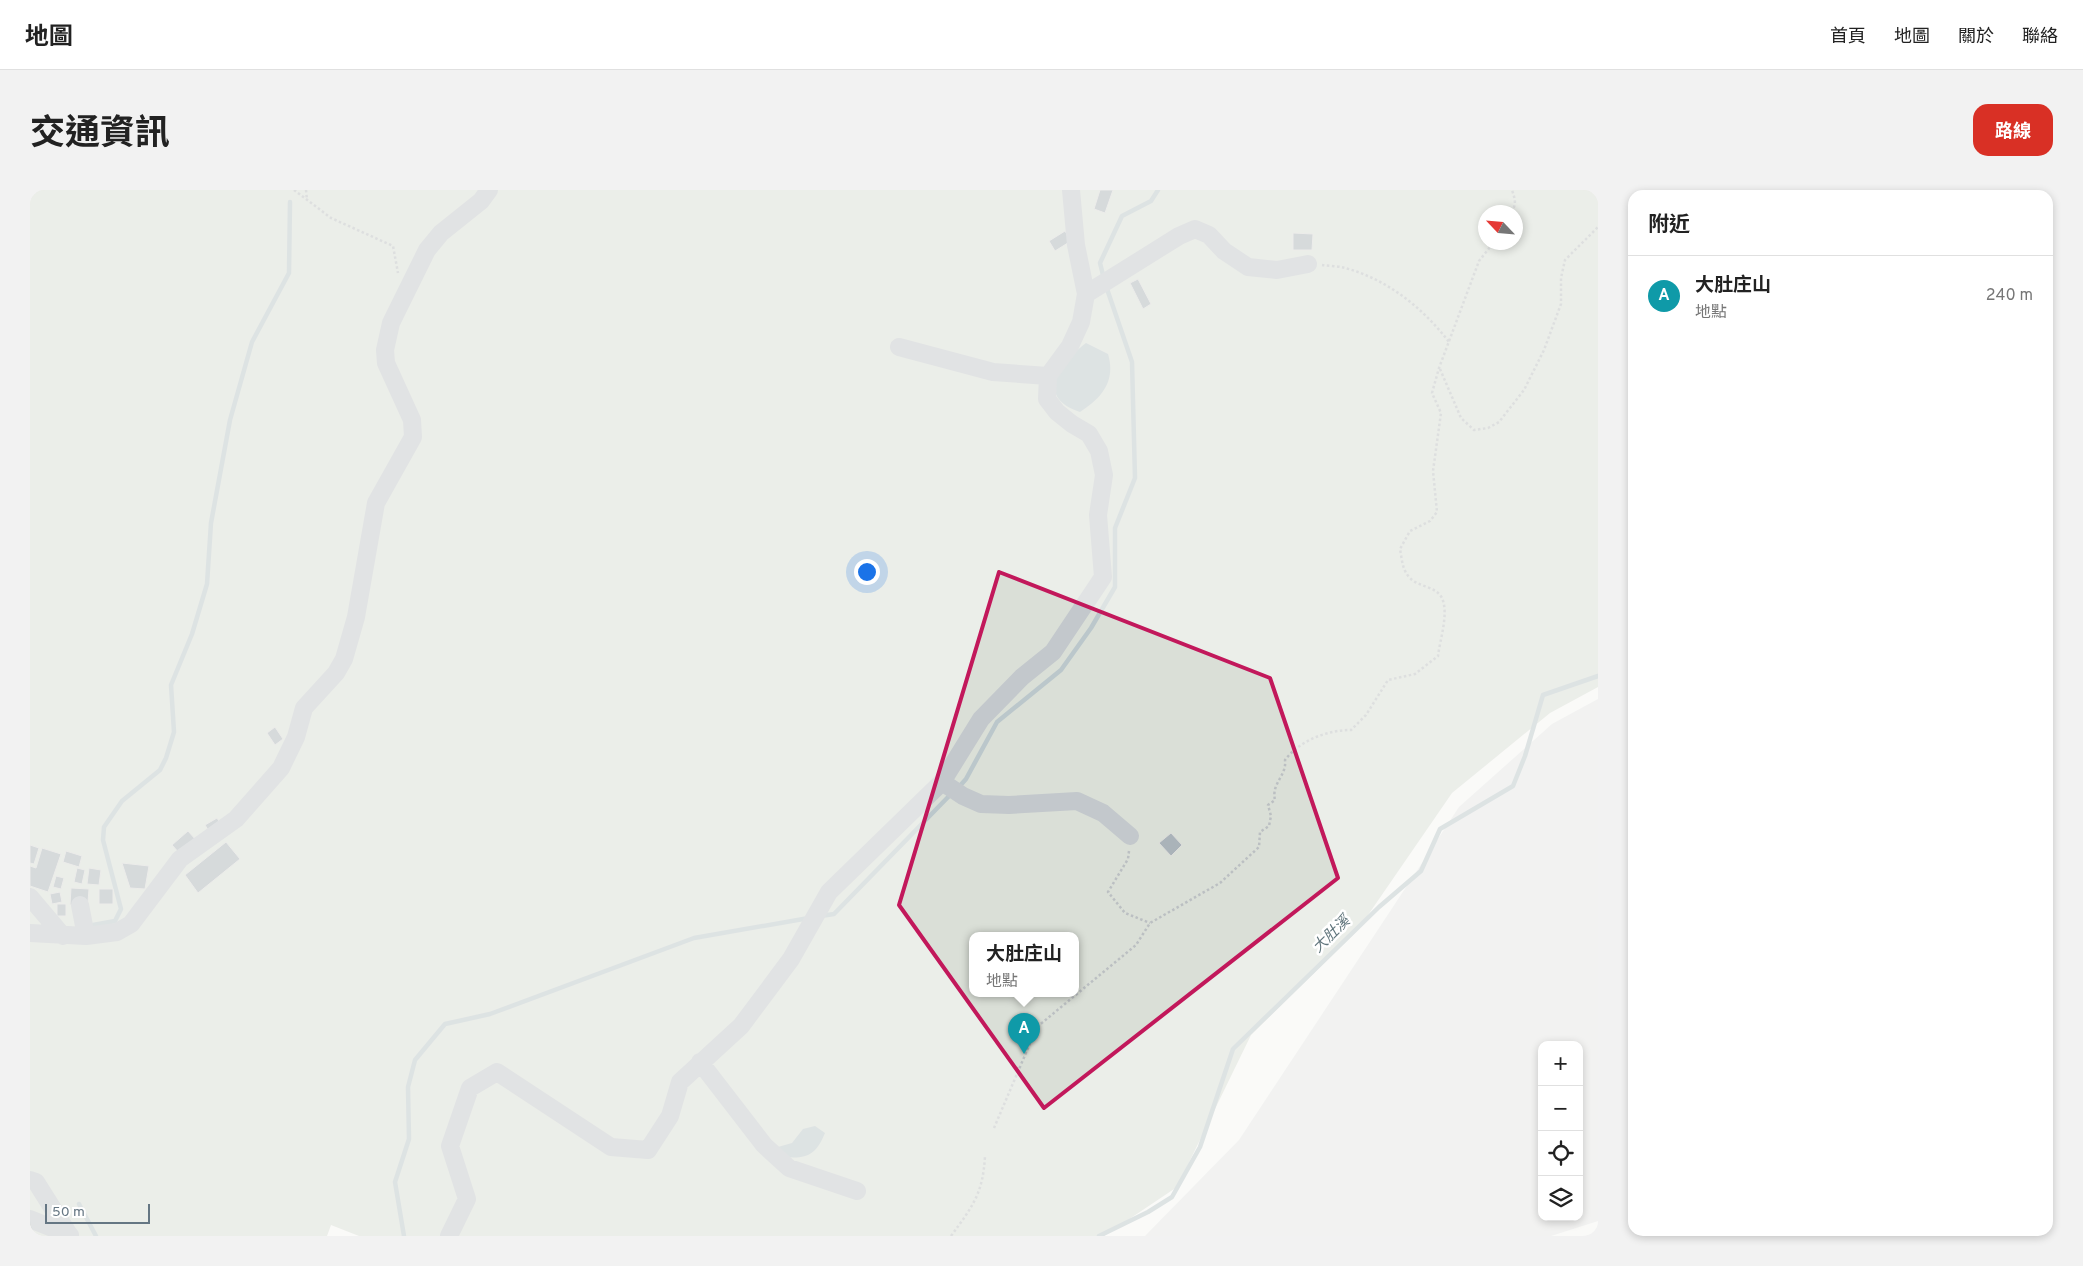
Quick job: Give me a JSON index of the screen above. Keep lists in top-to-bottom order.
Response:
{
  "water": ["大肚溪"],
  "scale_bar": "50 m",
  "north": "top left",
  "page": {
    "header": "地圖",
    "nav": [
      "首頁",
      "地圖",
      "關於",
      "聯絡"
    ],
    "title": "交通資訊",
    "buttons": "路線",
    "heading": "附近",
    "list": [
      {
        "mark": "A",
        "name": "大肚庄山",
        "note": "地點",
        "value": "240 m"
      }
    ],
    "popup": ["大肚庄山", "地點"],
    "pins": "A",
    "map_buttons": ["+", "−"],
    "scale": "50 m"
  }
}
